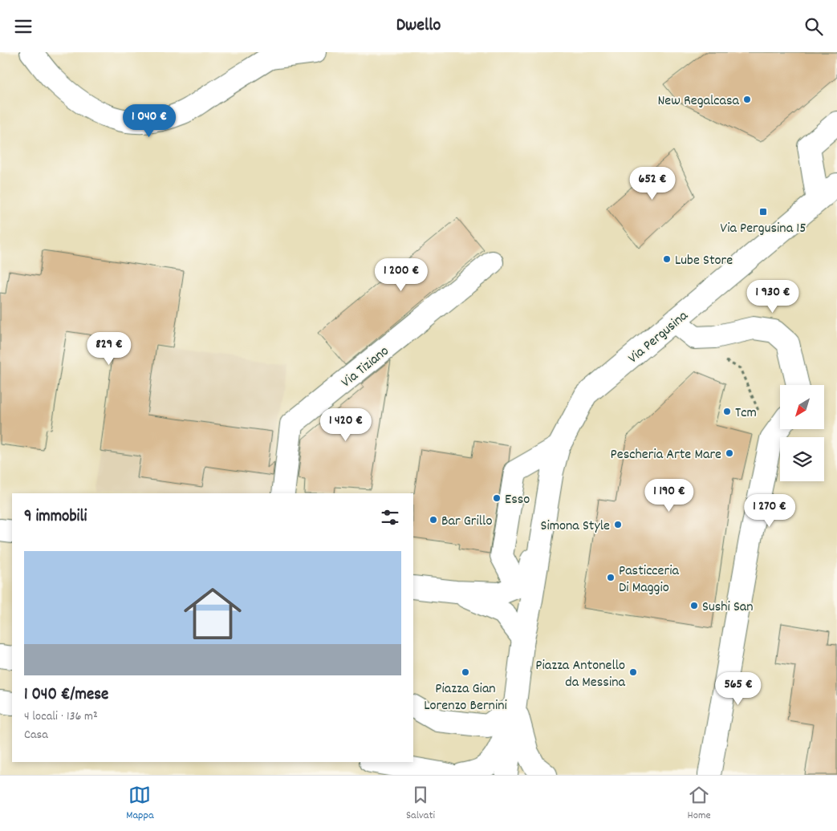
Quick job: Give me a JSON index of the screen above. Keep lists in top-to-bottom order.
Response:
{
  "streets": {
    "street": ["Via Pergusina", "Via Tiziano"]
  },
  "places": {
    "other": [
      "New Regalcasa",
      "Lube Store",
      "Tcm",
      "Pescheria Arte Mare",
      "Esso",
      "Bar Grillo",
      "Simona Style",
      "Pasticceria Di Maggio",
      "Sushi San",
      "Piazza Gian Lorenzo Bernini",
      "Piazza Antonello da Messina"
    ],
    "transit": ["Via Pergusina 15"]
  },
  "north": "bottom left",
  "page": {
    "header": "Dwello",
    "price": [
      "1 040 €",
      "652 €",
      "1 200 €",
      "1 930 €",
      "829 €",
      "1 420 €",
      "1 190 €",
      "1 270 €",
      "565 €"
    ],
    "heading": "9 immobili",
    "list": [
      {
        "name": "1 040 €/mese",
        "note": "4 locali · 136 m² · Casa"
      }
    ],
    "tabs": ["Mappa", "Salvati", "Home"]
  }
}
